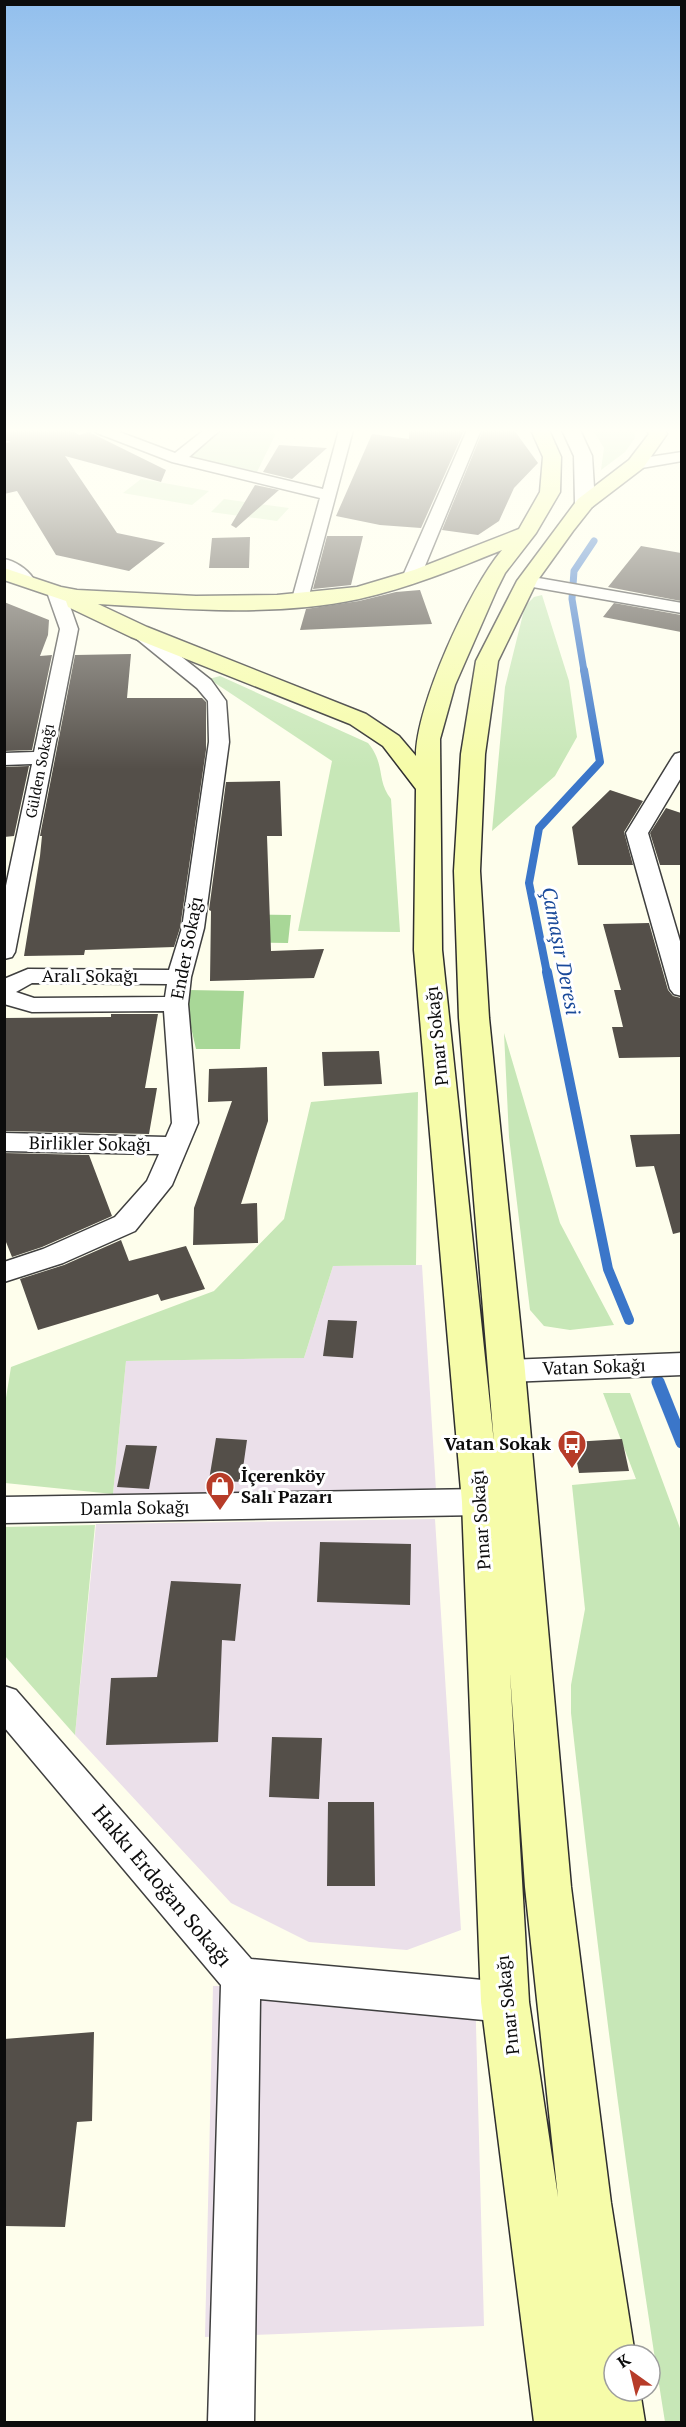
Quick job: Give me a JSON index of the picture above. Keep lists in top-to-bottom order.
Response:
{
  "streets": {
    "main road": ["Pınar Sokağı"],
    "street": [
      "Gülden Sokağı",
      "Ender Sokağı",
      "Aralı Sokağı",
      "Birlikler Sokağı",
      "Vatan Sokağı",
      "Damla Sokağı",
      "Hakkı Erdoğan Sokağı"
    ]
  },
  "crossings": [
    ["Ender Sokağı", "Aralı Sokağı"],
    ["Ender Sokağı", "Birlikler Sokağı"],
    ["Pınar Sokağı", "Vatan Sokağı"],
    ["Pınar Sokağı", "Damla Sokağı"],
    ["Pınar Sokağı", "Hakkı Erdoğan Sokağı"]
  ],
  "water": ["Çamaşır Deresi"],
  "places": {
    "bus stop": ["Vatan Sokak"],
    "shop": ["İçerenköy Salı Pazarı"]
  },
  "north": "top left"
}
